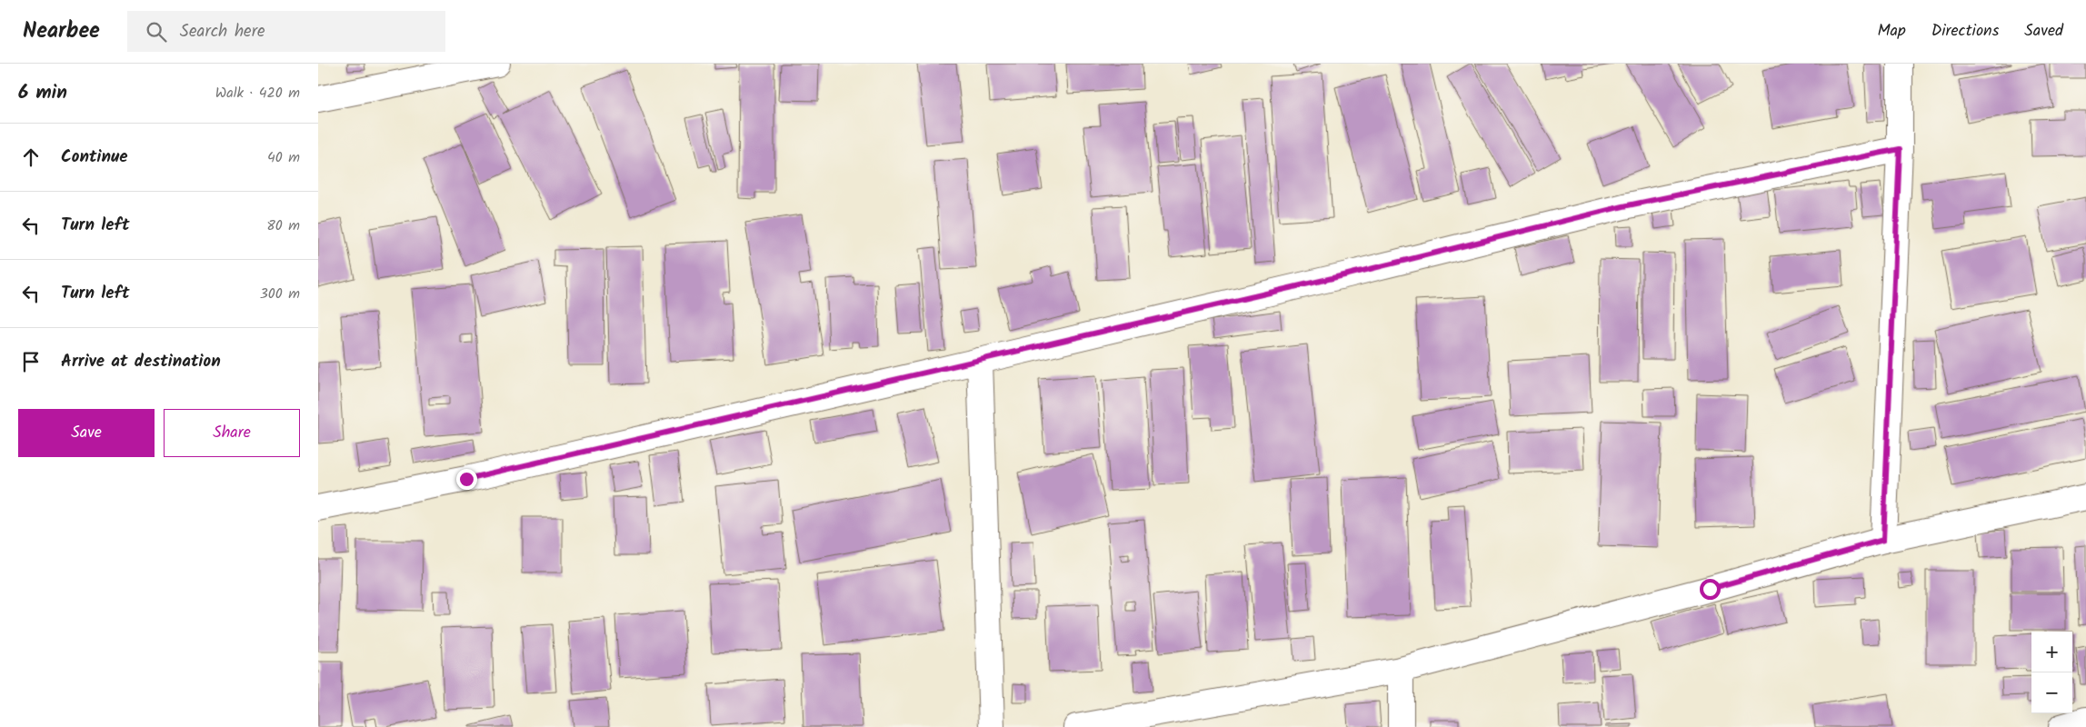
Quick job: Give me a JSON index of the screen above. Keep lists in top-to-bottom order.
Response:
{
  "page": {
    "header": "Nearbee",
    "search": "Search here",
    "nav": ["Map", "Directions", "Saved"],
    "heading": ["6 min", "Walk · 420 m"],
    "list": [
      ["Continue", "40 m"],
      ["Turn left", "80 m"],
      ["Turn left", "300 m"],
      "Arrive at destination"
    ],
    "buttons": ["Save", "Share"],
    "map_buttons": ["+", "−"]
  }
}
